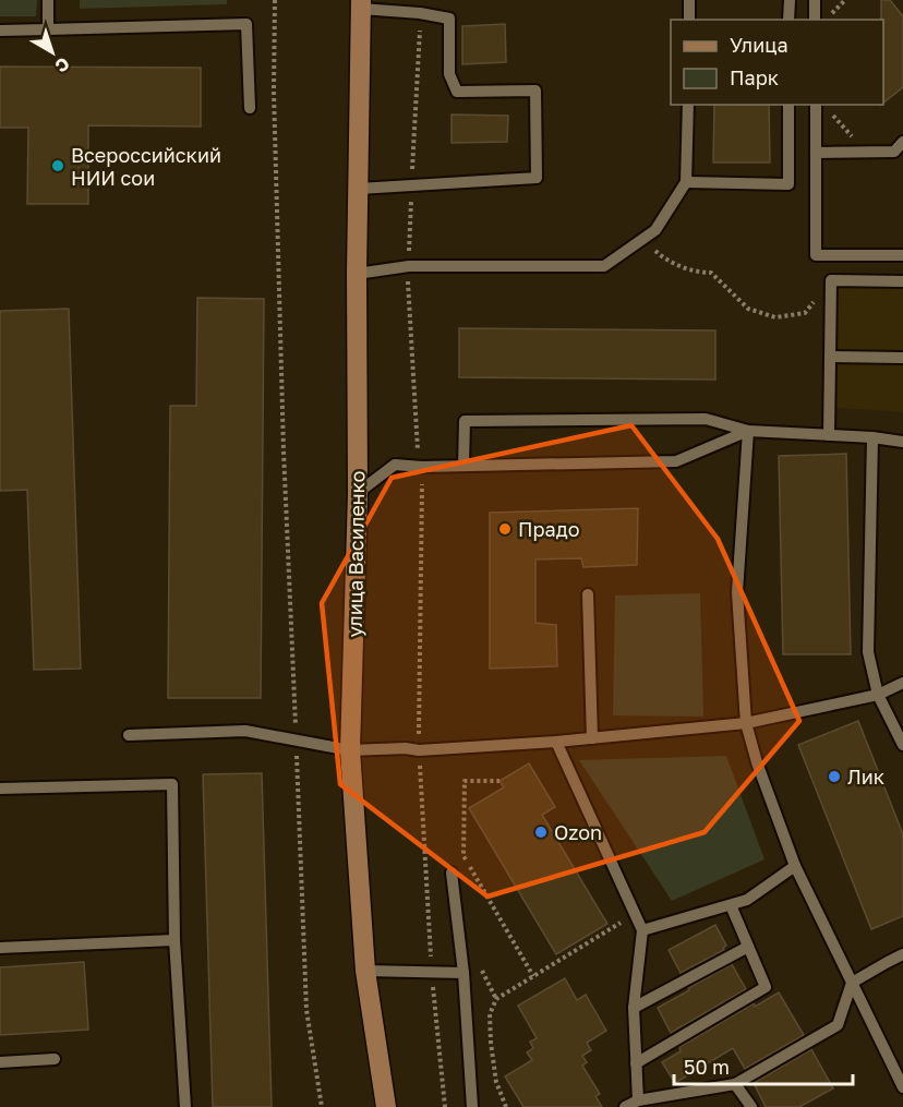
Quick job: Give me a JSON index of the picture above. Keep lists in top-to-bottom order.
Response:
{
  "streets": {
    "main road": ["улица Василенко"]
  },
  "places": [
    "Всероссийский НИИ сои",
    "Прадо",
    "Лик",
    "Ozon"
  ],
  "legend": ["Улица", "Парк"],
  "scale_bar": "50 m",
  "north": "bottom right"
}
